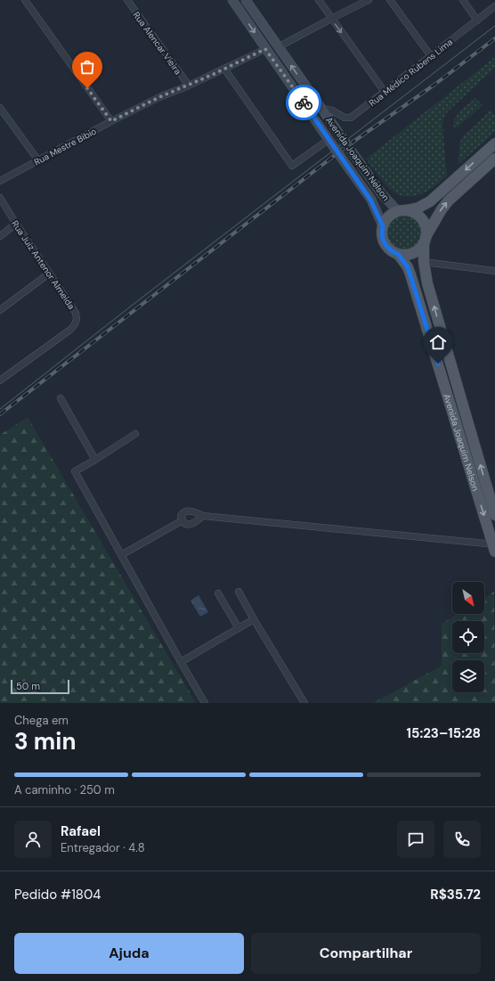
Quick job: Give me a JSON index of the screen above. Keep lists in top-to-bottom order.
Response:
{
  "streets": {
    "main road": ["Avenida Joaquim Nelson"],
    "street": [
      "Rua Alencar Vieira",
      "Rua Médico Rubens Lima",
      "Rua Mestre Bibio",
      "Rua Juiz Antenor Almeida"
    ]
  },
  "crossings": [
    ["Rua Alencar Vieira", "Rua Mestre Bibio"],
    ["Rua Médico Rubens Lima", "Avenida Joaquim Nelson"],
    ["Rua Mestre Bibio", "Avenida Joaquim Nelson"]
  ],
  "scale_bar": "50 m",
  "north": "bottom right",
  "page": {
    "scale": "50 m",
    "heading": ["3 min", "Chega em", "15:23–15:28"],
    "panel": [
      "Rafael",
      "Entregador · 4.8",
      "Pedido #1804",
      "R$35.72"
    ],
    "bar": "A caminho · 250 m",
    "buttons": ["Ajuda", "Compartilhar"]
  }
}
